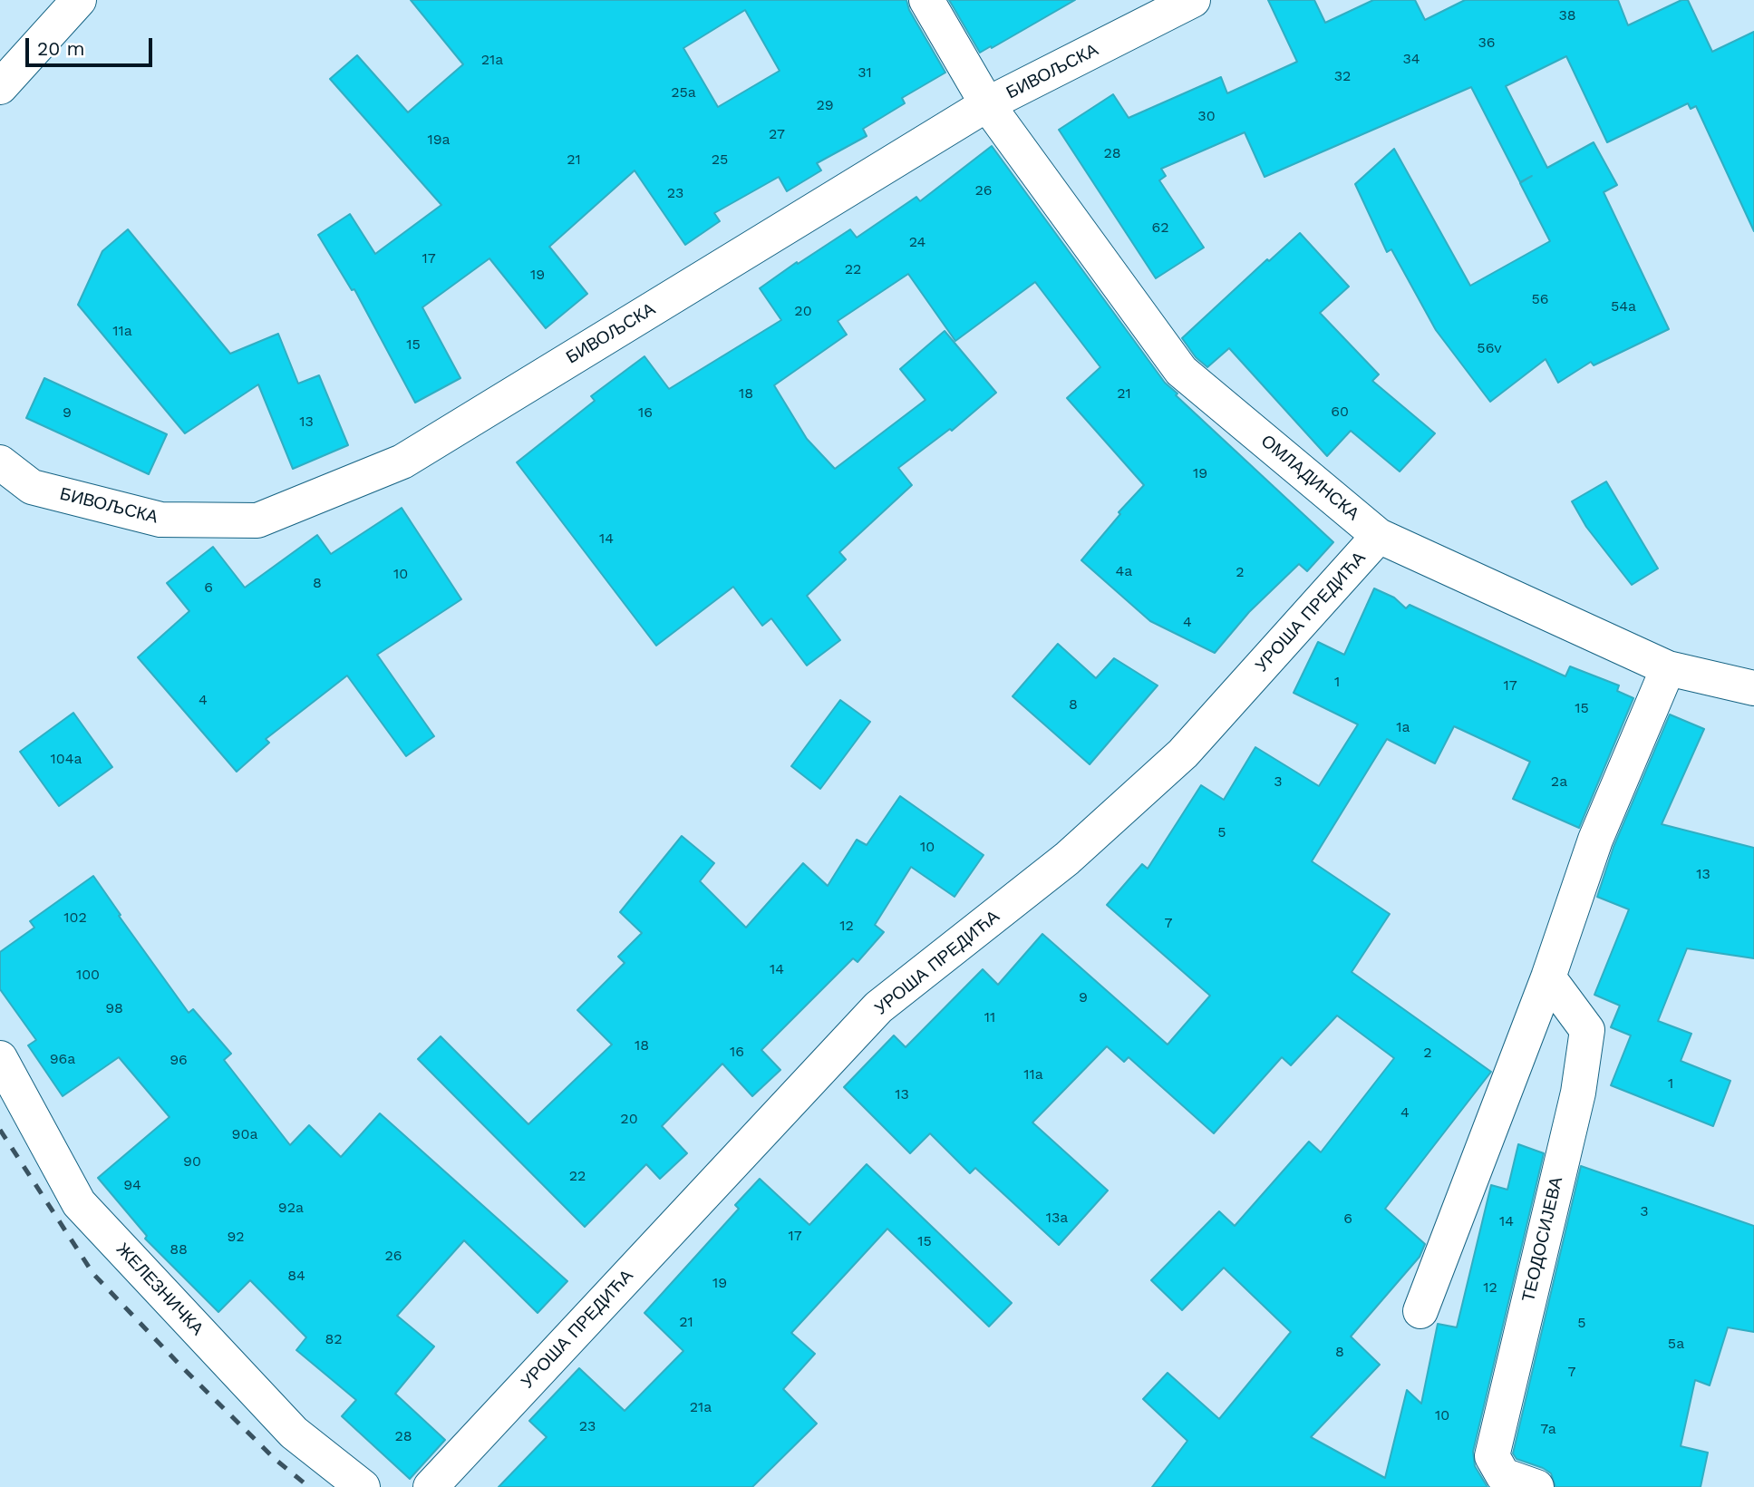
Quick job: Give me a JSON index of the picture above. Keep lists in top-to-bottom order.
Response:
{
  "streets": {
    "street": [
      "БИВОЉСКА",
      "ОМЛАДИНСКА",
      "УРОША ПРЕДИЋА",
      "ТЕОДОСИЈЕВА",
      "ЖЕЛЕЗНИЧКА"
    ]
  },
  "crossings": [
    ["БИВОЉСКА", "ОМЛАДИНСКА"],
    ["ОМЛАДИНСКА", "УРОША ПРЕДИЋА"]
  ],
  "house_numbers": [
    "38",
    "36",
    "34",
    "21a",
    "31",
    "32",
    "25a",
    "29",
    "30",
    "27",
    "19a",
    "28",
    "21",
    "25",
    "26",
    "23",
    "62",
    "24",
    "17",
    "22",
    "19",
    "56",
    "54a",
    "20",
    "11a",
    "15",
    "56v",
    "18",
    "21",
    "60",
    "9",
    "16",
    "13",
    "19",
    "14",
    "4a",
    "2",
    "10",
    "8",
    "6",
    "4",
    "1",
    "17",
    "4",
    "8",
    "15",
    "1a",
    "104a",
    "3",
    "2a",
    "5",
    "10",
    "13",
    "102",
    "7",
    "12",
    "14",
    "100",
    "9",
    "98",
    "11",
    "18",
    "16",
    "2",
    "96a",
    "96",
    "11a",
    "1",
    "13",
    "4",
    "20",
    "90a",
    "90",
    "22",
    "94",
    "92a",
    "3",
    "13a",
    "6",
    "14",
    "17",
    "92",
    "15",
    "88",
    "26",
    "84",
    "19",
    "12",
    "21",
    "5",
    "82",
    "5a",
    "8",
    "7",
    "21a",
    "10",
    "23",
    "7a",
    "28"
  ],
  "scale_bar": "20 m"
}
